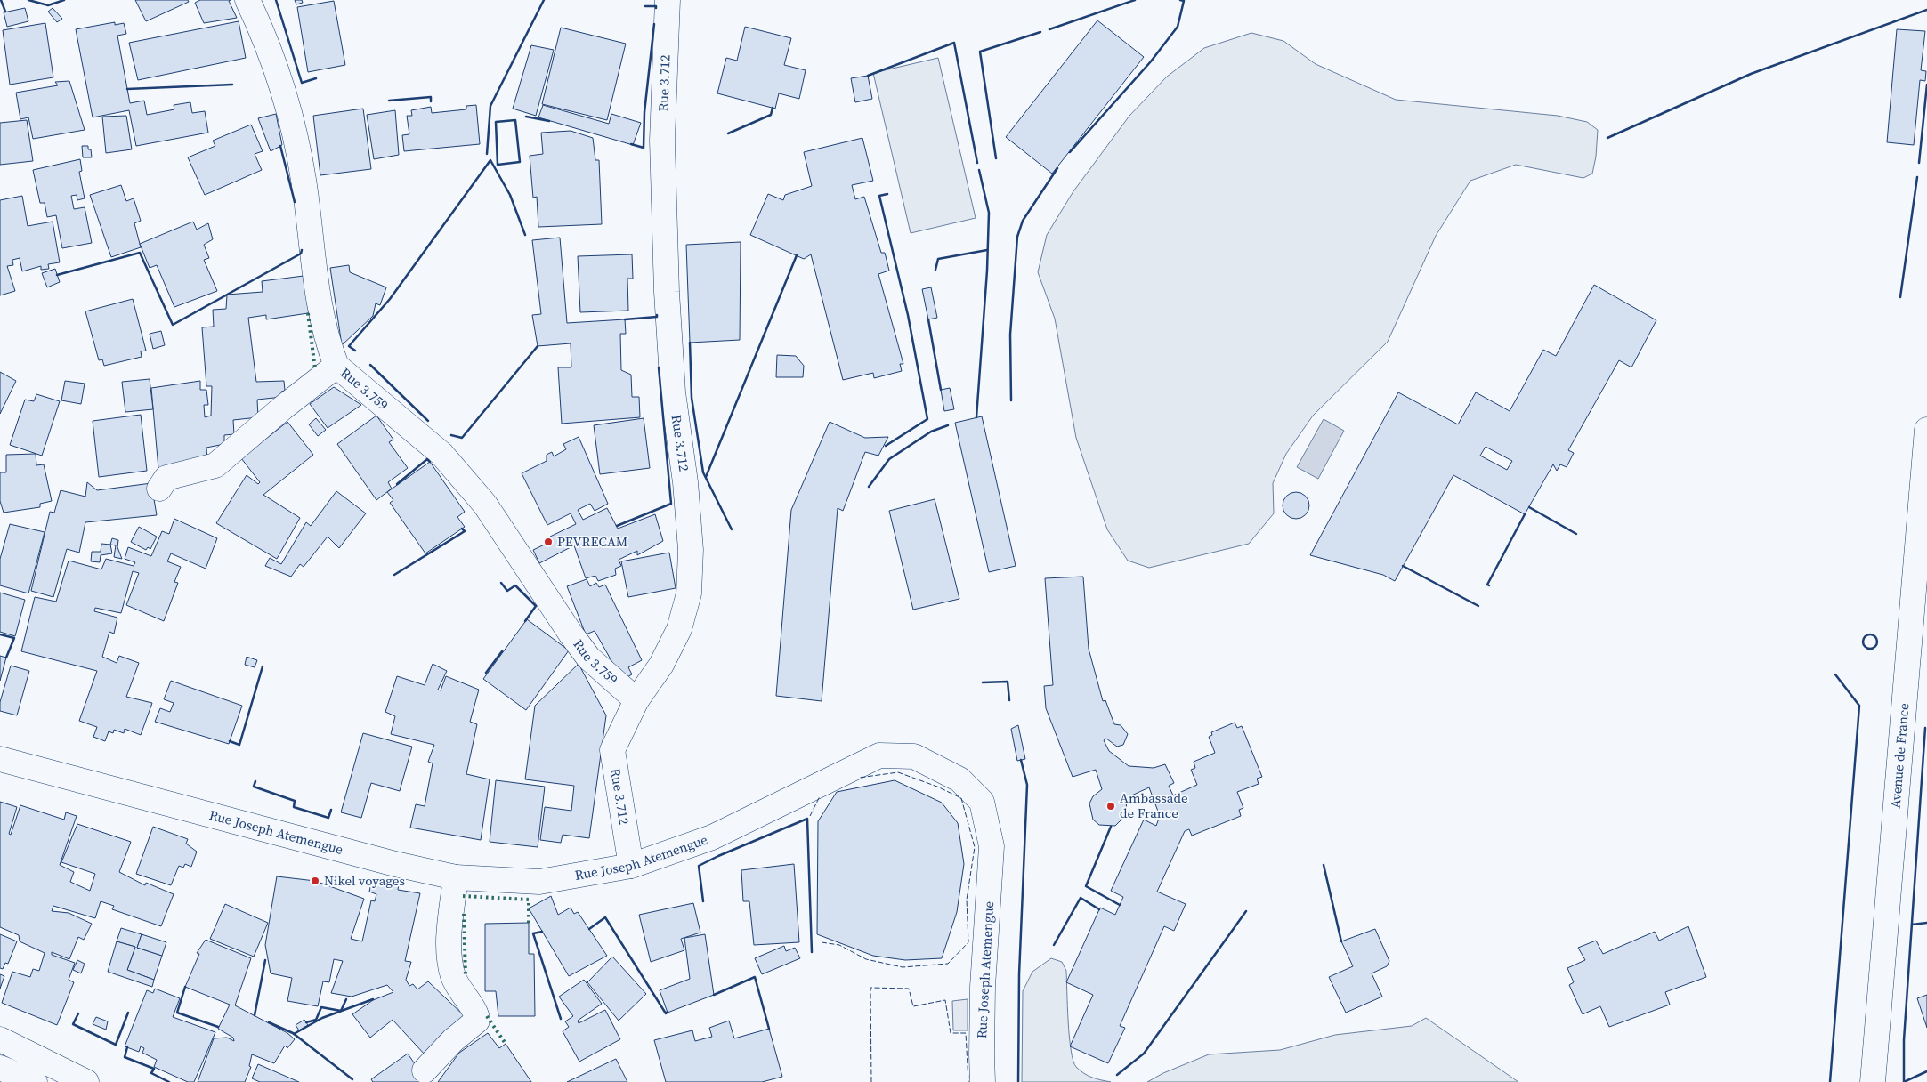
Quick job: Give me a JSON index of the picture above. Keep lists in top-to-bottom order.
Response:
{
  "streets": {
    "street": [
      "Rue 3.712",
      "Rue 3.759",
      "Avenue de France",
      "Rue Joseph Atemengue"
    ]
  },
  "crossings": [
    ["Rue 3.712", "Rue 3.759"],
    ["Rue 3.712", "Rue Joseph Atemengue"]
  ],
  "places": ["PEVRECAM", "Ambassade de France", "Nikel voyages"]
}
